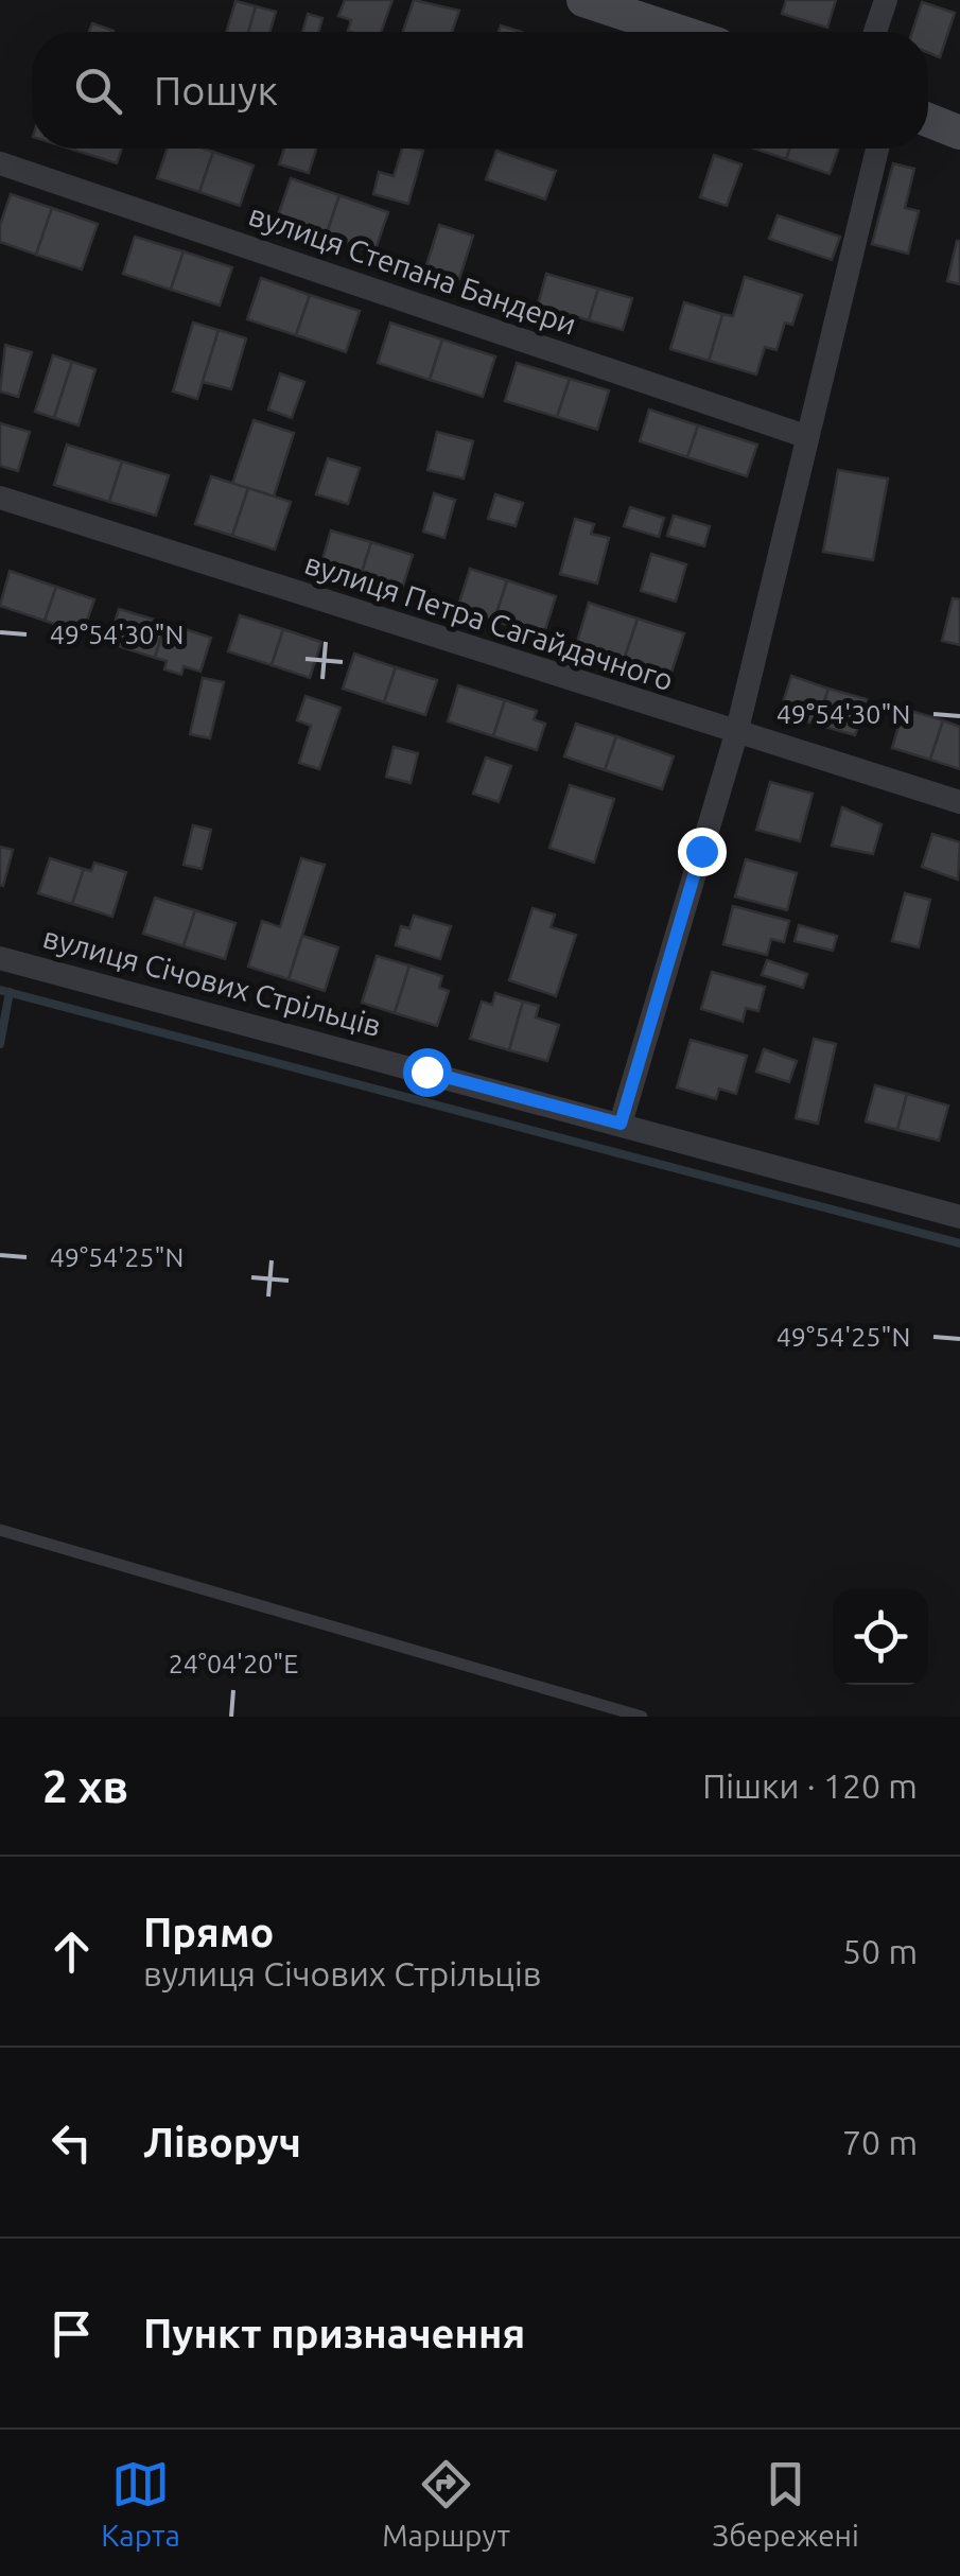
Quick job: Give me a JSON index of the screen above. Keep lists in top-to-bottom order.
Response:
{
  "streets": {
    "street": ["вулиця Степана Бандери", "вулиця Петра Сагайдачного", "вулиця Січових Стрільців"]
  },
  "page": {
    "search": "Пошук",
    "heading": ["2 хв", "Пішки · 120 m"],
    "list": [
      ["Прямо", "вулиця Січових Стрільців", "50 m"],
      ["Ліворуч", "70 m"],
      "Пункт призначення"
    ],
    "nav": ["Карта", "Маршрут", "Збережені"]
  },
  "coordinates": ["49°54'30\"N", "49°54'25\"N", "24°04'20\"E"]
}
